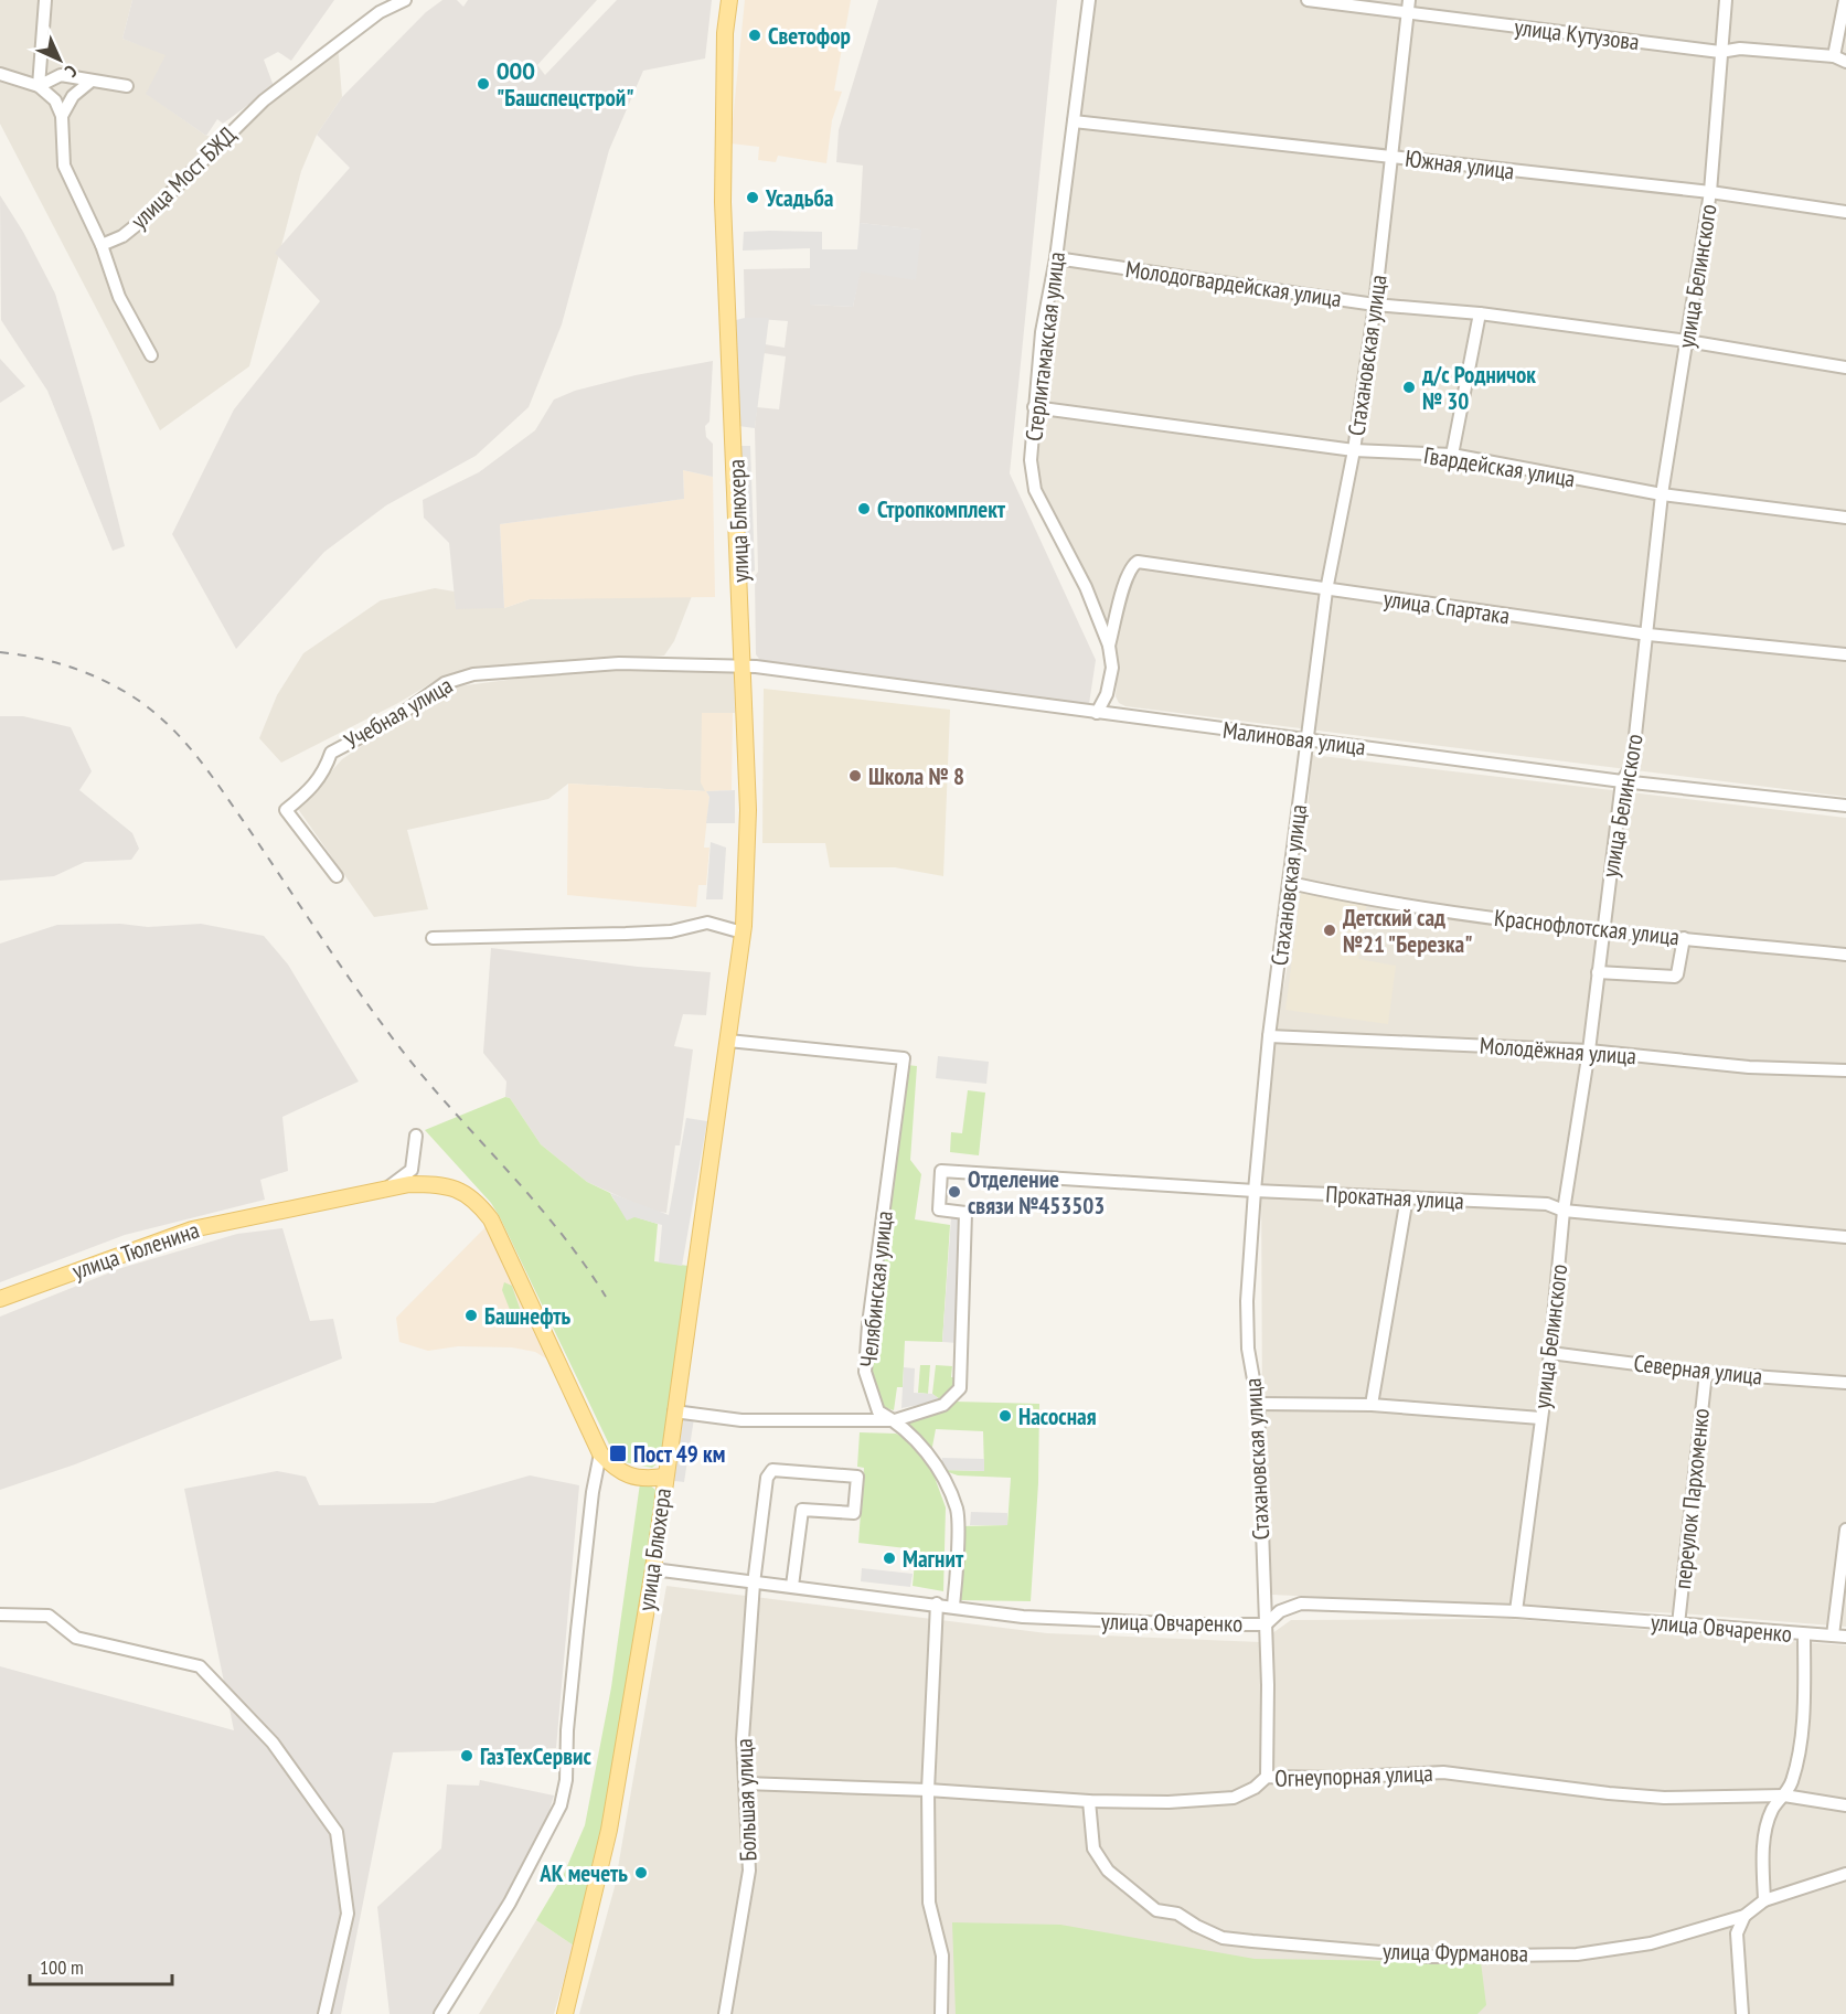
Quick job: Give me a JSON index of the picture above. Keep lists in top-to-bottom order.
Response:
{
  "streets": {
    "main road": ["улица Блюхера", "улица Тюленина"],
    "street": [
      "улица Кутузова",
      "Южная улица",
      "улица Мост БЖД",
      "улица Белинского",
      "Молодогвардейская улица",
      "Стерлитамакская улица",
      "Стахановская улица",
      "Гвардейская улица",
      "улица Спартака",
      "Учебная улица",
      "Малиновая улица",
      "Краснофлотская улица",
      "Молодёжная улица",
      "Прокатная улица",
      "Челябинская улица",
      "Северная улица",
      "переулок Пархоменко",
      "улица Овчаренко",
      "Огнеупорная улица",
      "Большая улица",
      "улица Фурманова"
    ]
  },
  "crossings": [
    ["улица Кутузова", "улица Белинского"],
    ["улица Кутузова", "Стахановская улица"],
    ["Южная улица", "улица Белинского"],
    ["Южная улица", "Стерлитамакская улица"],
    ["Южная улица", "Стахановская улица"],
    ["улица Белинского", "Молодогвардейская улица"],
    ["улица Белинского", "Гвардейская улица"],
    ["улица Белинского", "улица Спартака"],
    ["улица Белинского", "Малиновая улица"],
    ["улица Белинского", "Краснофлотская улица"],
    ["улица Белинского", "Молодёжная улица"],
    ["улица Белинского", "Прокатная улица"],
    ["улица Белинского", "Северная улица"],
    ["улица Белинского", "улица Овчаренко"],
    ["Молодогвардейская улица", "Стерлитамакская улица"],
    ["Молодогвардейская улица", "Стахановская улица"],
    ["Стерлитамакская улица", "Гвардейская улица"],
    ["Стерлитамакская улица", "улица Спартака"],
    ["Стерлитамакская улица", "Малиновая улица"],
    ["Стахановская улица", "Гвардейская улица"],
    ["Стахановская улица", "улица Спартака"],
    ["Стахановская улица", "Малиновая улица"],
    ["Стахановская улица", "Краснофлотская улица"],
    ["Стахановская улица", "Молодёжная улица"],
    ["Стахановская улица", "Прокатная улица"],
    ["Стахановская улица", "улица Овчаренко"],
    ["Стахановская улица", "Огнеупорная улица"],
    ["улица Блюхера", "Учебная улица"],
    ["улица Блюхера", "Малиновая улица"],
    ["улица Блюхера", "Челябинская улица"],
    ["улица Блюхера", "улица Овчаренко"],
    ["Учебная улица", "Малиновая улица"],
    ["Прокатная улица", "Челябинская улица"],
    ["Челябинская улица", "улица Овчаренко"],
    ["Северная улица", "переулок Пархоменко"],
    ["переулок Пархоменко", "улица Овчаренко"],
    ["улица Овчаренко", "Большая улица"],
    ["Огнеупорная улица", "Большая улица"],
    ["Огнеупорная улица", "улица Фурманова"]
  ],
  "places": {
    "other": [
      "Светофор",
      "ООО \"Башспецстрой\"",
      "Усадьба",
      "д/с Родничок № 30",
      "Стропкомплект",
      "Школа № 8",
      "Детский сад №21 \"Березка\"",
      "Отделение связи №453503",
      "Башнефть",
      "Насосная",
      "Магнит",
      "ГазТехСервис",
      "АК мечеть"
    ],
    "transit": ["Пост 49 км"]
  },
  "scale_bar": "100 m",
  "north": "bottom right"
}
